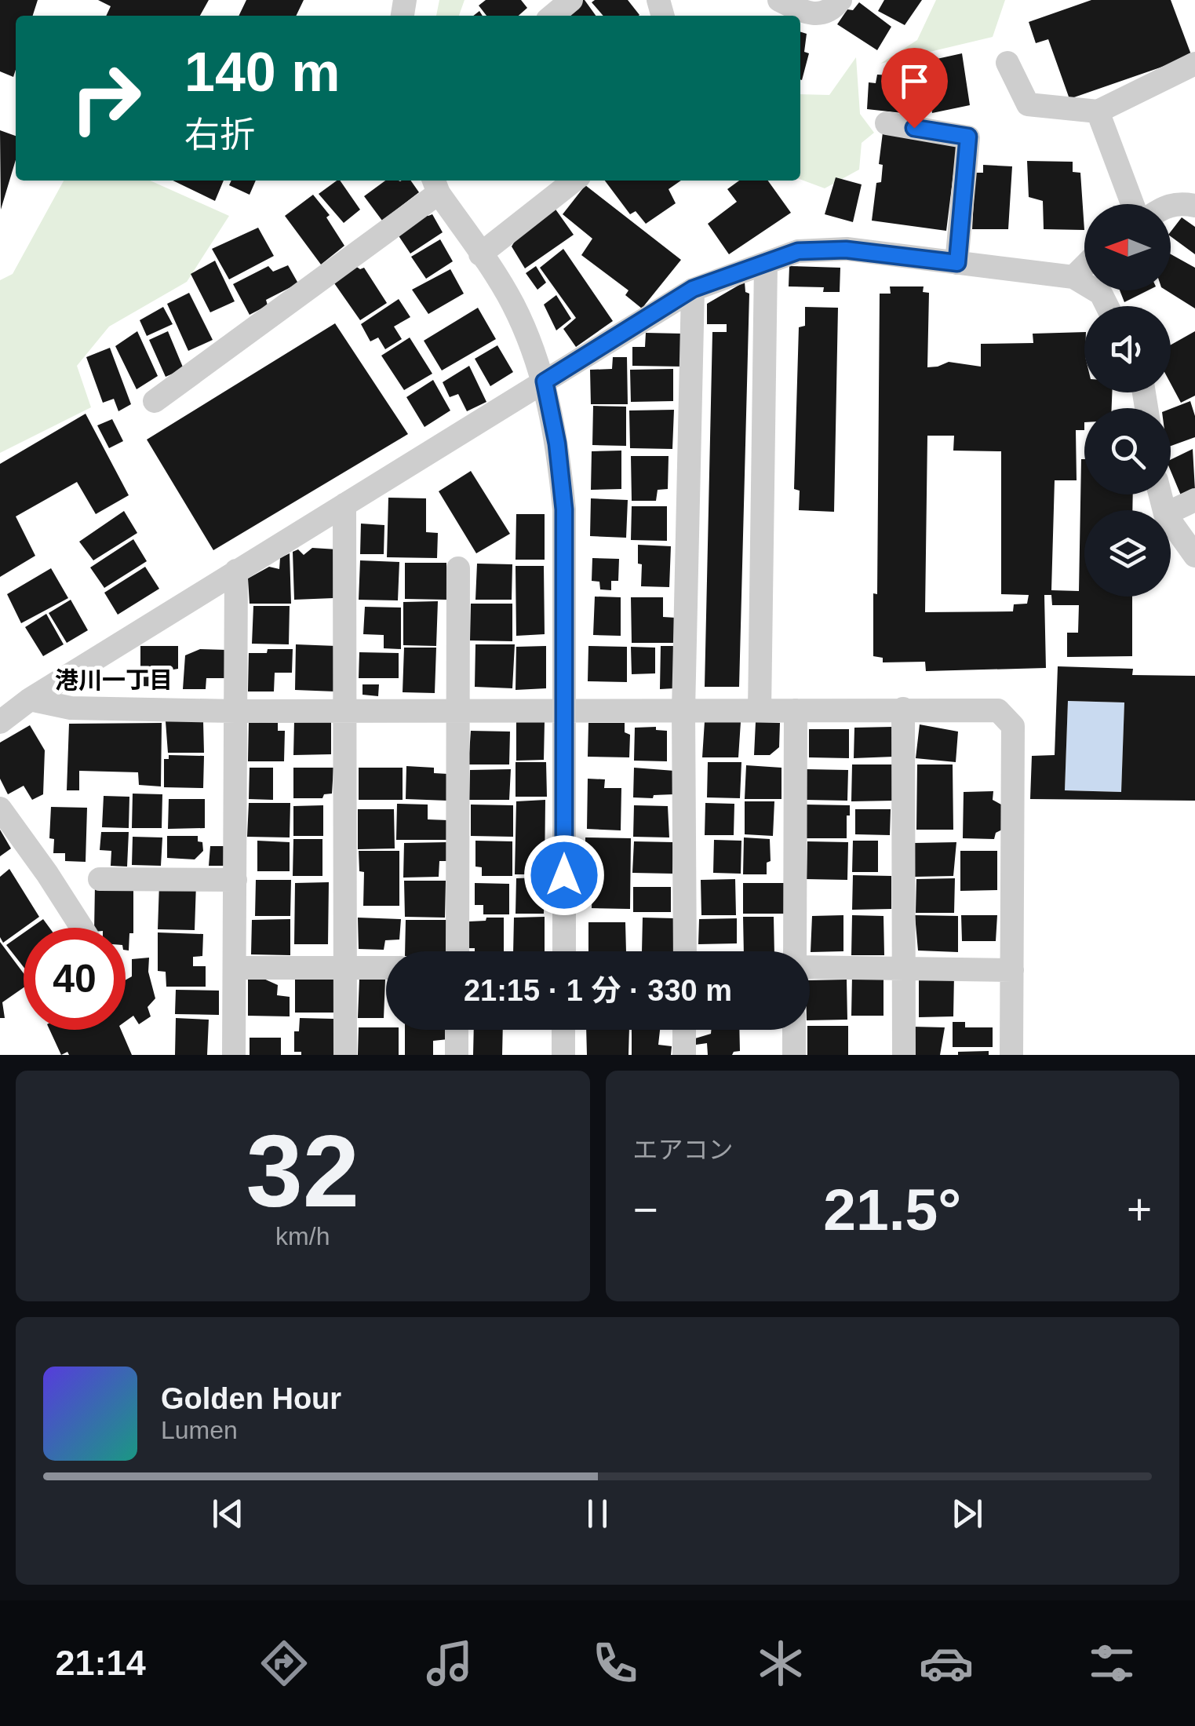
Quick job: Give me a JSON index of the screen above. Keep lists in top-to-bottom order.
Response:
{
  "districts": ["港川一丁目"],
  "north": "left",
  "page": {
    "turn": ["140 m", "右折"],
    "limit": "40",
    "trip": "21:15 · 1 分 · 330 m",
    "tile": [
      ["32", "km/h"],
      "エアコン"
    ],
    "heat": ["−", "21.5°", "+"],
    "song": ["Golden Hour", "Lumen"],
    "tabs": "21:14"
  }
}
